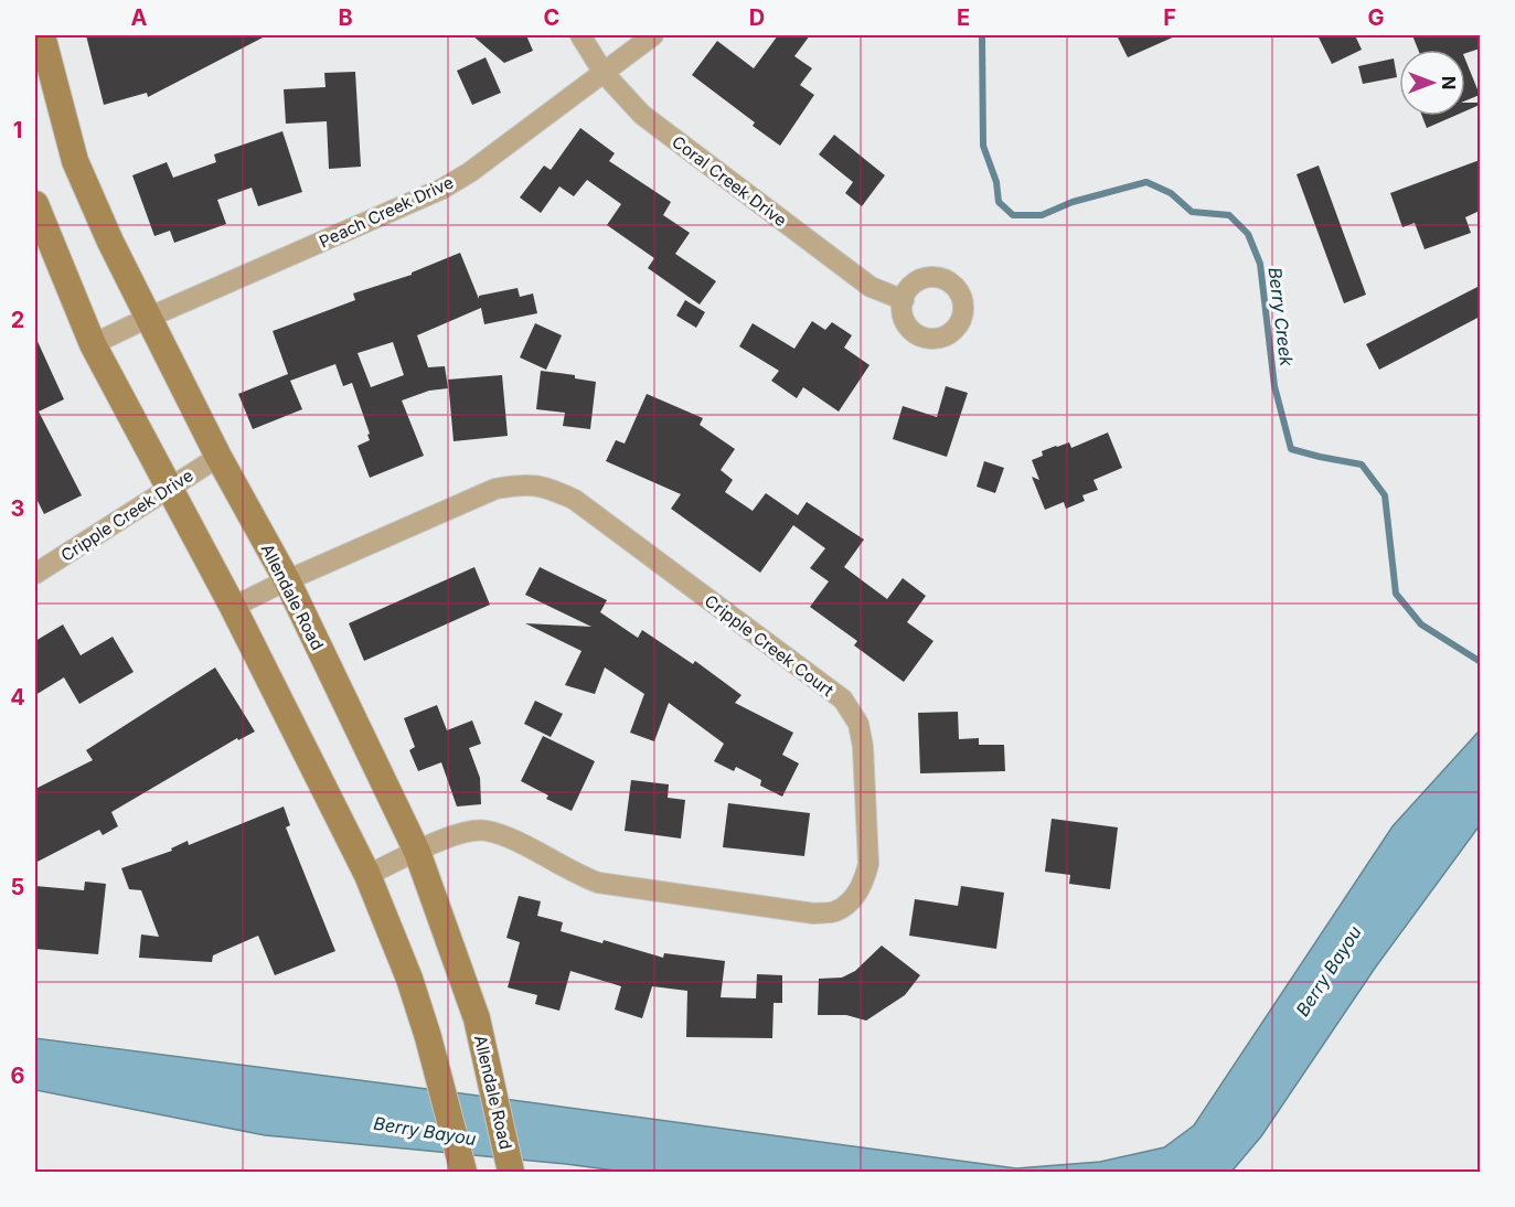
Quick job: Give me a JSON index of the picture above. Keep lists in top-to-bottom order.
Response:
{
  "streets": {
    "main road": ["Allendale Road"],
    "street": [
      "Coral Creek Drive",
      "Peach Creek Drive",
      "Cripple Creek Drive",
      "Cripple Creek Court"
    ]
  },
  "crossings": [
    ["Coral Creek Drive", "Peach Creek Drive"],
    ["Peach Creek Drive", "Allendale Road"],
    ["Cripple Creek Drive", "Allendale Road"],
    ["Allendale Road", "Cripple Creek Court"]
  ],
  "water": ["Berry Creek", "Berry Bayou"],
  "north": "right",
  "grid": {
    "columns": [
      "A",
      "B",
      "C",
      "D",
      "E",
      "F",
      "G"
    ],
    "rows": [
      "1",
      "2",
      "3",
      "4",
      "5",
      "6"
    ]
  }
}
